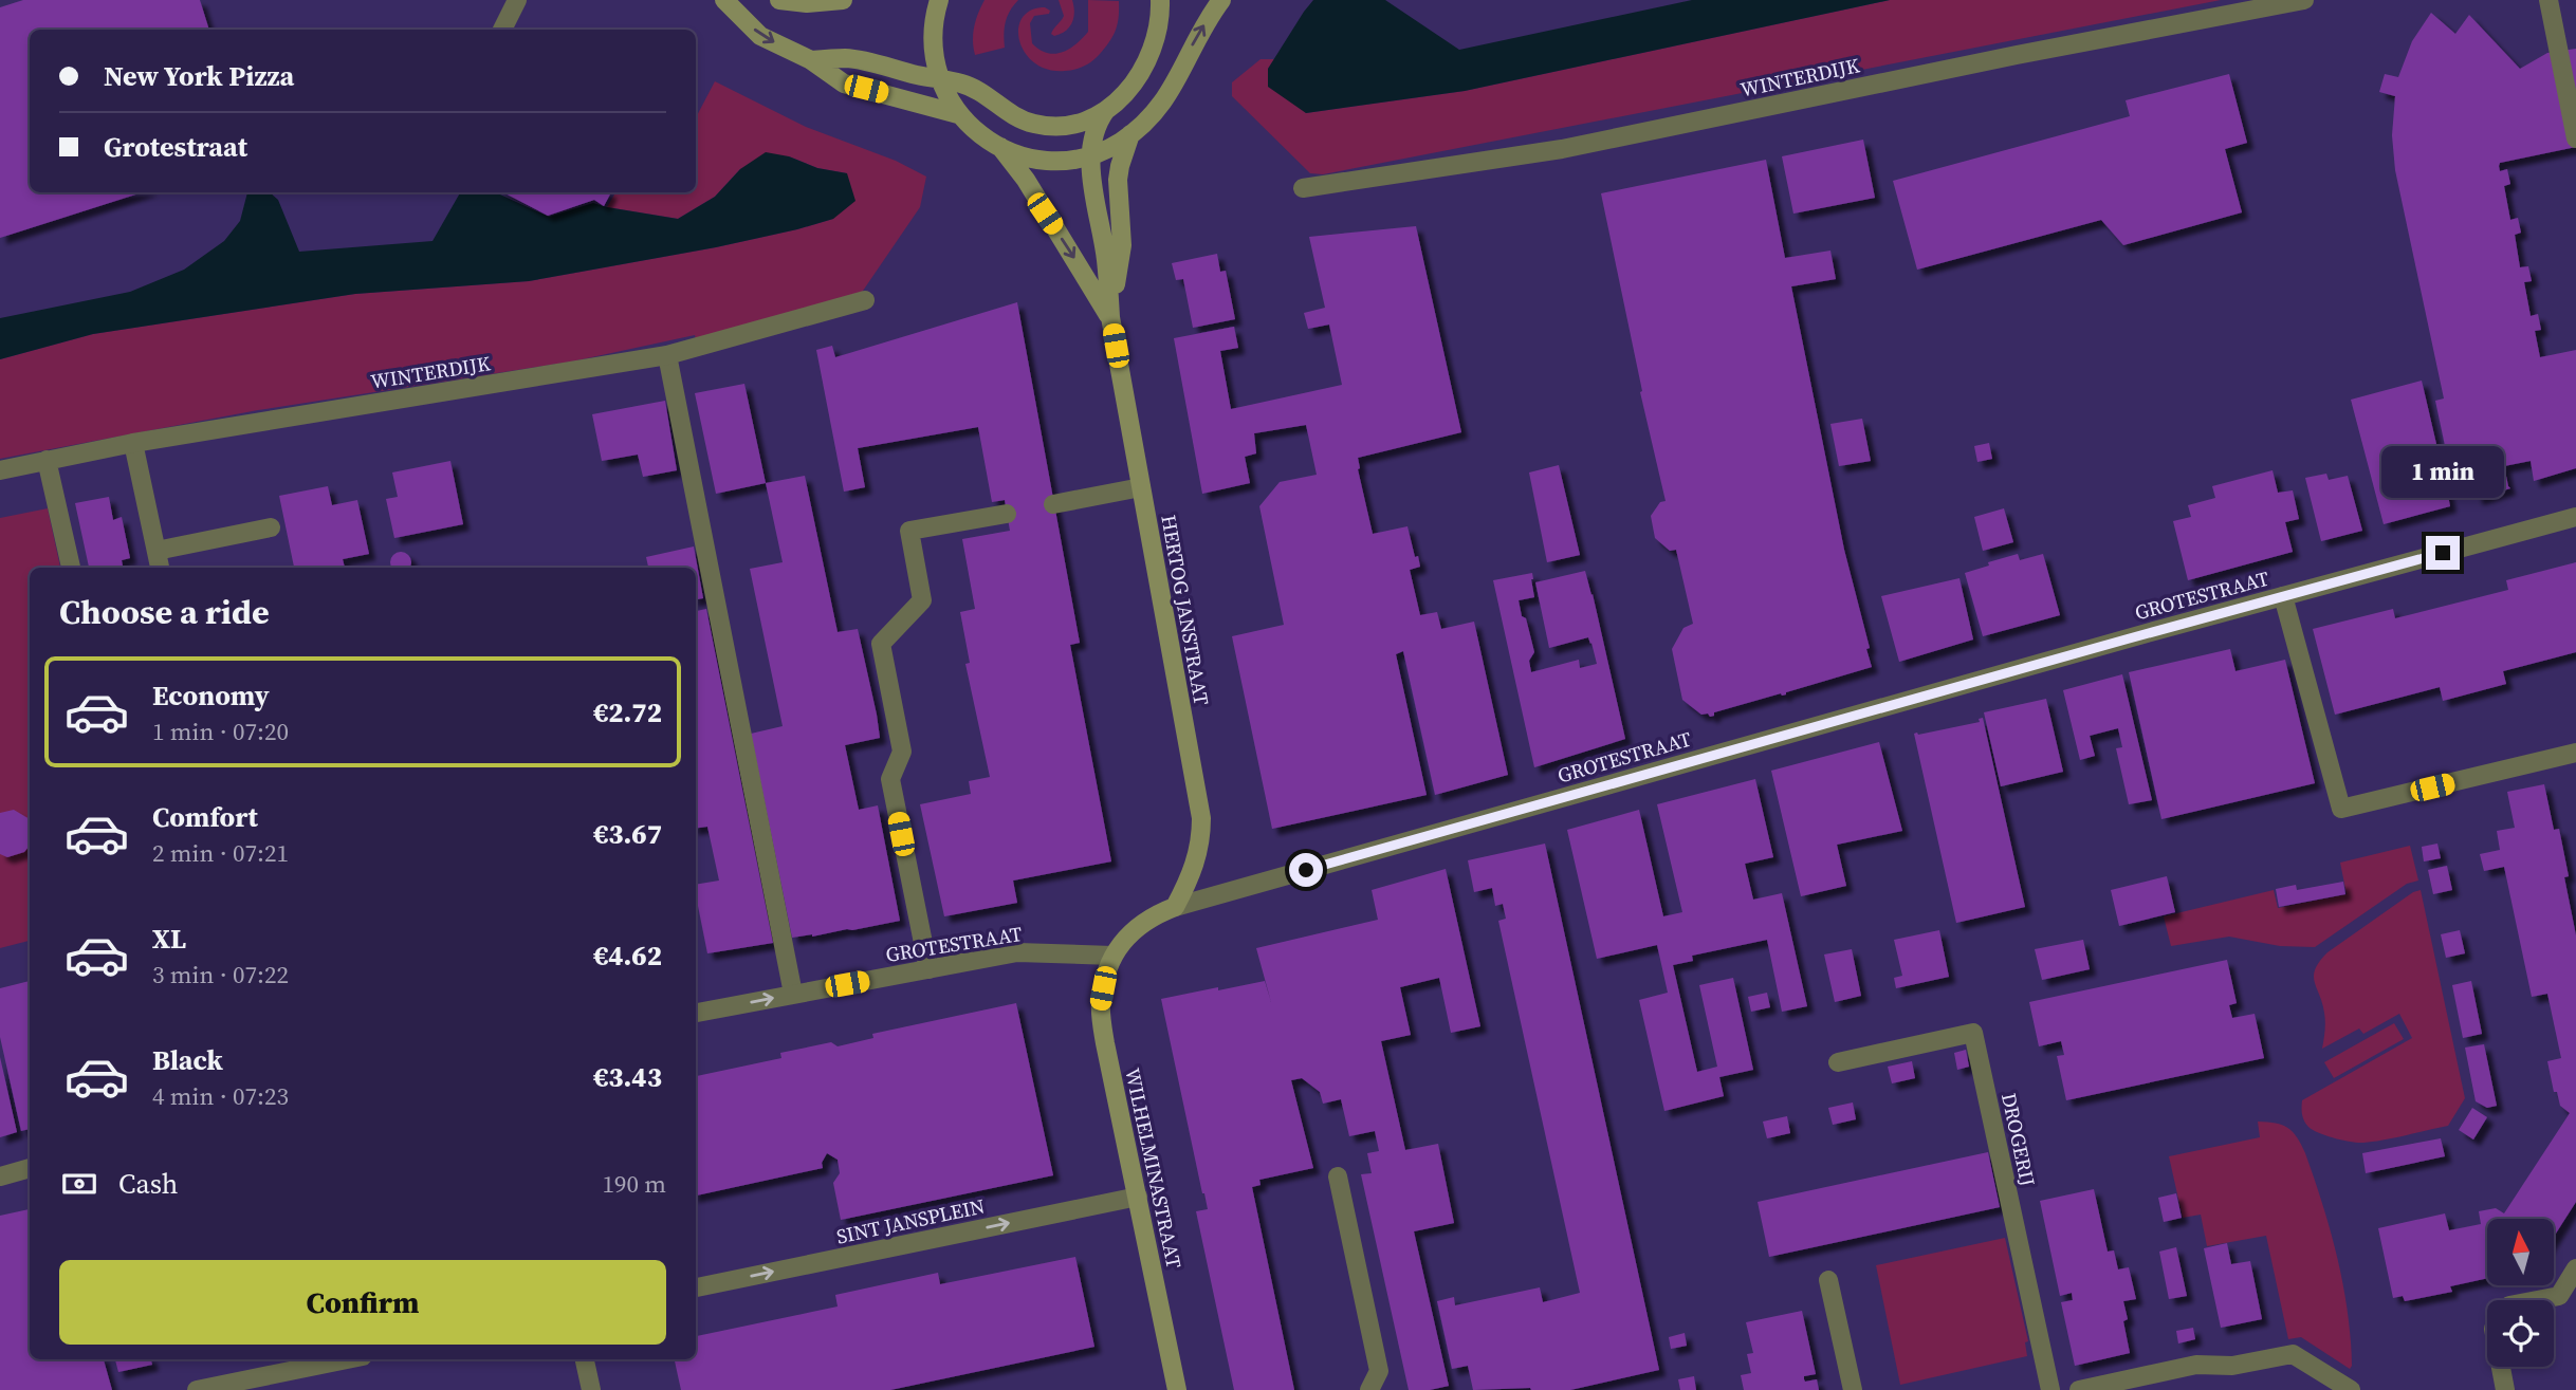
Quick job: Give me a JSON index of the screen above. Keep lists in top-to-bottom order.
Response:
{
  "streets": {
    "main road": ["GROTESTRAAT", "HERTOG JANSTRAAT", "WILHELMINASTRAAT"],
    "street": ["WINTERDIJK", "DROGERIJ", "SINT JANSPLEIN"]
  },
  "crossings": [
    ["GROTESTRAAT", "HERTOG JANSTRAAT"],
    ["GROTESTRAAT", "WILHELMINASTRAAT"],
    ["WILHELMINASTRAAT", "SINT JANSPLEIN"]
  ],
  "one_way": ["SINT JANSPLEIN"],
  "north": "top",
  "page": {
    "banner": ["New York Pizza", "Grotestraat"],
    "bubble": "1 min",
    "heading": "Choose a ride",
    "list": [
      {
        "name": "Economy",
        "note": "1 min · 07:20",
        "value": "€2.72"
      },
      {
        "name": "Comfort",
        "note": "2 min · 07:21",
        "value": "€3.67"
      },
      {
        "name": "XL",
        "note": "3 min · 07:22",
        "value": "€4.62"
      },
      {
        "name": "Black",
        "note": "4 min · 07:23",
        "value": "€3.43"
      }
    ],
    "pay": ["Cash", "190 m"],
    "buttons": "Confirm"
  }
}
